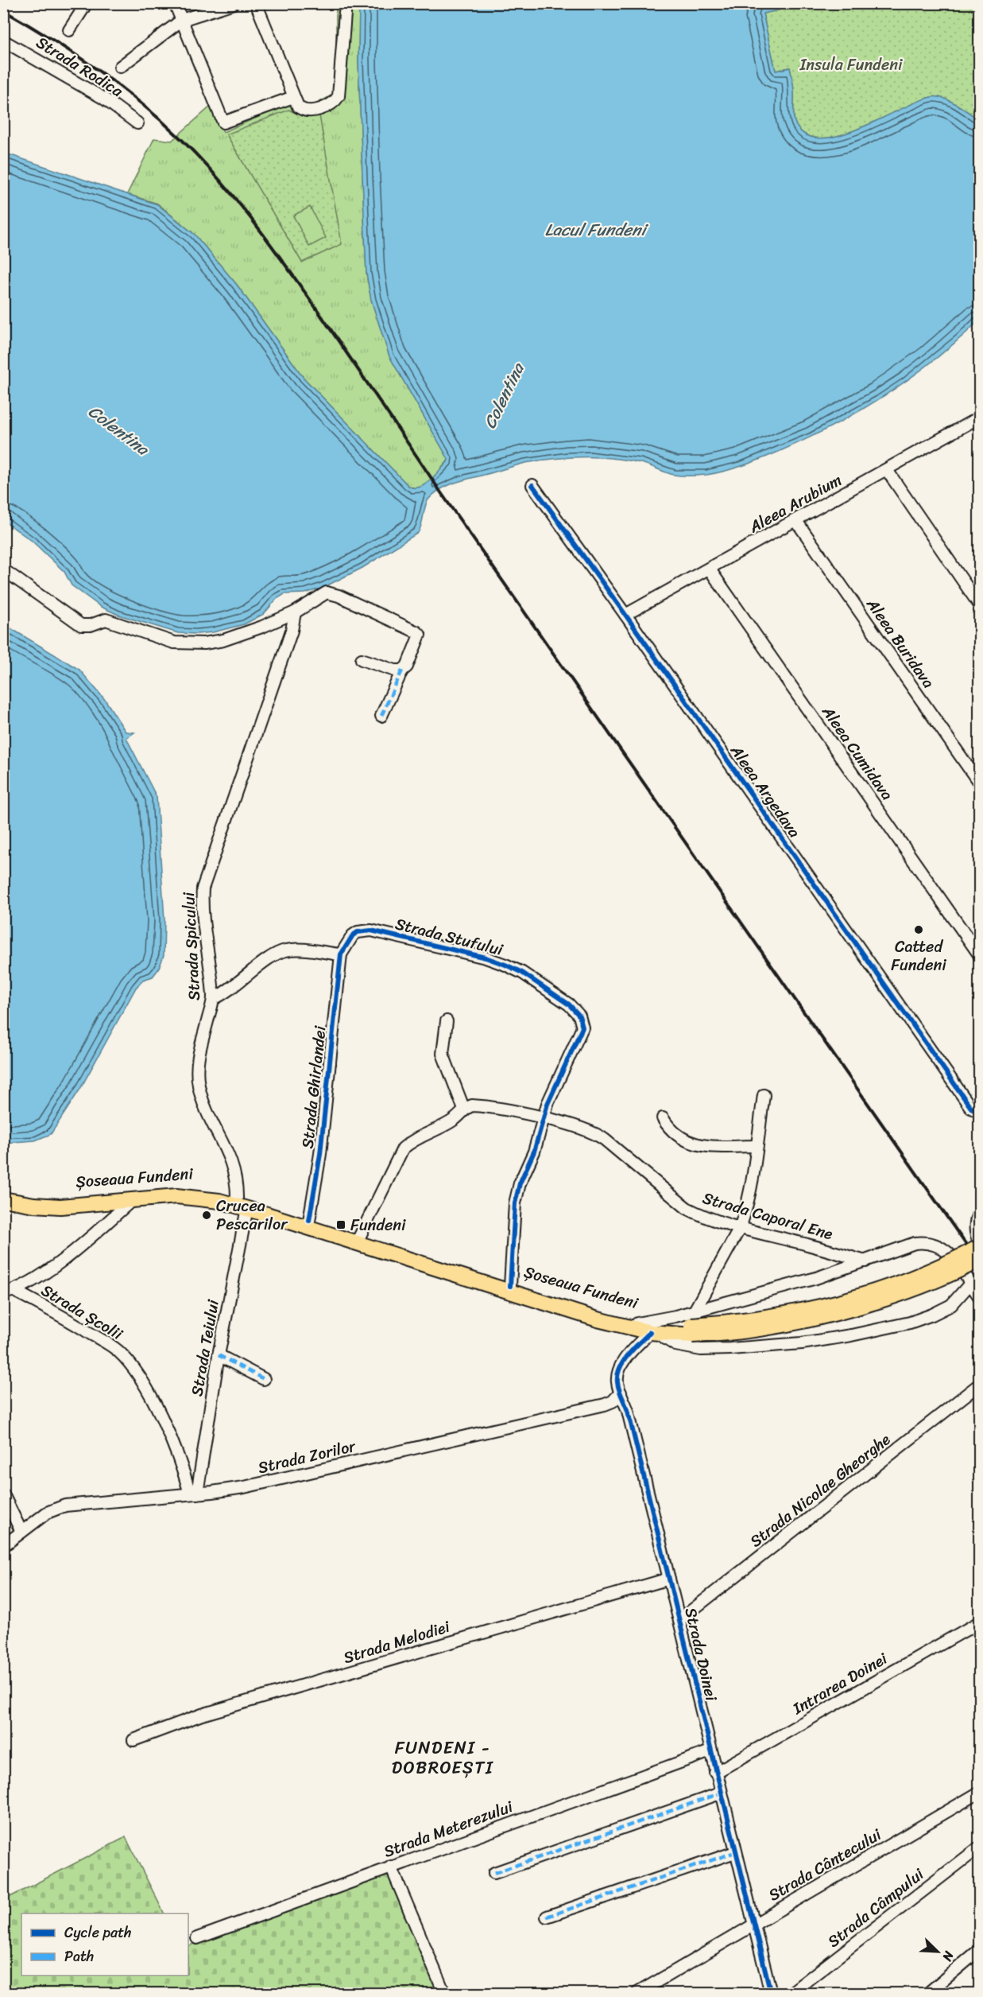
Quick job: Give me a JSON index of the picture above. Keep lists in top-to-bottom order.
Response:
{
  "streets": {
    "main road": ["Șoseaua Fundeni"],
    "street": [
      "Strada Rodica",
      "Aleea Arubium",
      "Aleea Buridava",
      "Aleea Cumidava",
      "Aleea Argedava",
      "Strada Stufului",
      "Strada Spicului",
      "Strada Ghirlandei",
      "Strada Caporal Ene",
      "Strada Școlii",
      "Strada Teiului",
      "Strada Zorilor",
      "Strada Nicolae Gheorghe",
      "Strada Melodiei",
      "Strada Doinei",
      "Intrarea Doinei",
      "Strada Meterezului",
      "Strada Cântecului",
      "Strada Câmpului"
    ]
  },
  "crossings": [
    ["Aleea Arubium", "Aleea Buridava"],
    ["Aleea Arubium", "Aleea Cumidava"],
    ["Aleea Arubium", "Aleea Argedava"],
    ["Strada Stufului", "Strada Ghirlandei"],
    ["Strada Stufului", "Strada Caporal Ene"],
    ["Strada Spicului", "Șoseaua Fundeni"],
    ["Strada Spicului", "Strada Teiului"],
    ["Strada Ghirlandei", "Șoseaua Fundeni"],
    ["Șoseaua Fundeni", "Strada Caporal Ene"],
    ["Șoseaua Fundeni", "Strada Teiului"],
    ["Șoseaua Fundeni", "Strada Doinei"],
    ["Strada Școlii", "Strada Teiului"],
    ["Strada Școlii", "Strada Zorilor"],
    ["Strada Teiului", "Strada Zorilor"],
    ["Strada Zorilor", "Strada Doinei"],
    ["Strada Nicolae Gheorghe", "Strada Doinei"],
    ["Strada Melodiei", "Strada Doinei"],
    ["Strada Doinei", "Intrarea Doinei"],
    ["Strada Doinei", "Strada Meterezului"],
    ["Strada Doinei", "Strada Cântecului"]
  ],
  "districts": ["FUNDENI - DOBROEȘTI"],
  "water": ["Lacul Fundeni", "Colentina"],
  "parks": ["Insula Fundeni"],
  "places": {
    "other": ["Catted Fundeni", "Crucea Pescarilor"],
    "transit": ["Fundeni"]
  },
  "legend": ["Cycle path", "Path"],
  "north": "bottom right"
}
